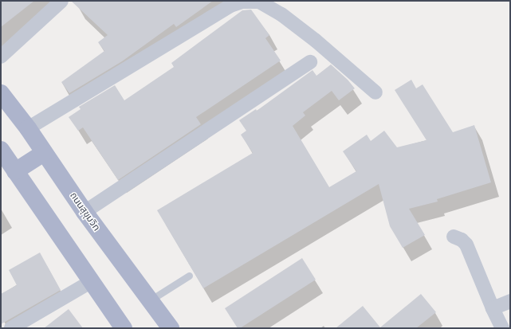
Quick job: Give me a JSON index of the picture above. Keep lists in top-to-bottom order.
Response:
{
  "streets": {
    "main road": ["ถนนสุขุมวิท"]
  }
}
